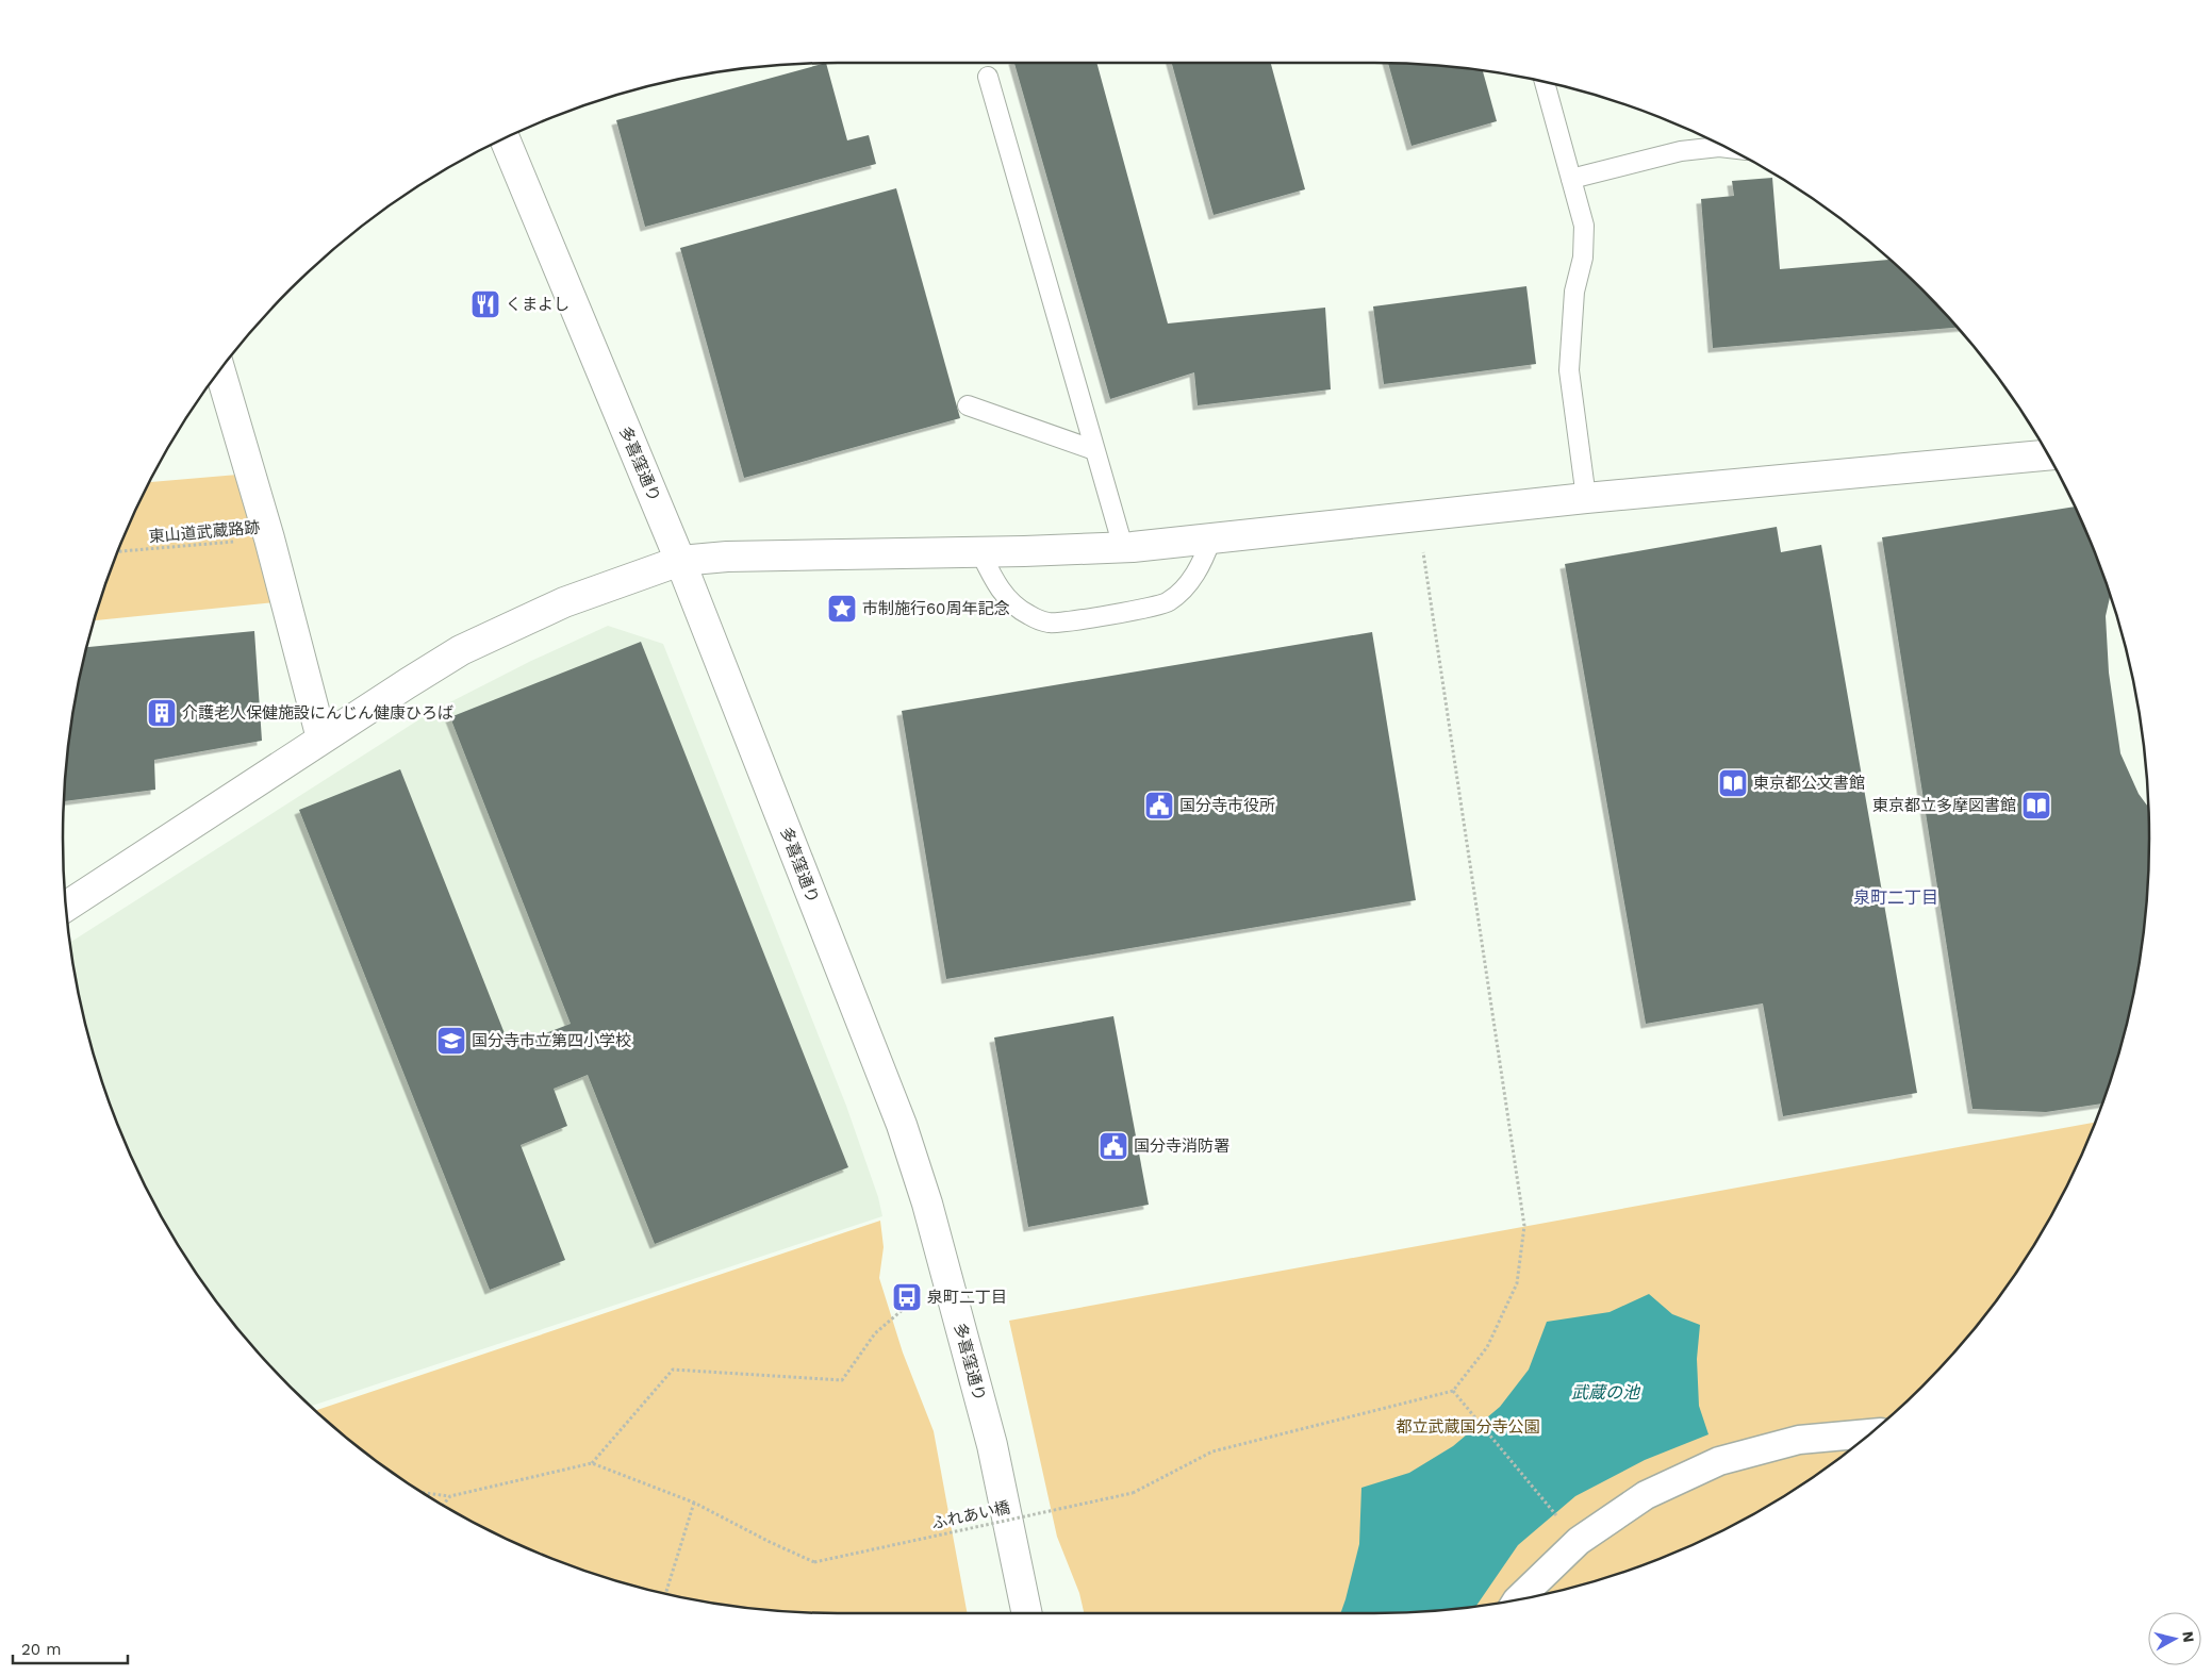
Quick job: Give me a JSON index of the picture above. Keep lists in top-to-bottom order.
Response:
{
  "streets": {
    "street": ["多喜窪通り"],
    "path": ["東山道武蔵路跡", "ふれあい橋"]
  },
  "districts": ["泉町二丁目"],
  "water": ["武蔵の池"],
  "parks": ["都立武蔵国分寺公園"],
  "places": {
    "restaurant": ["くまよし"],
    "place": ["市制施行60周年記念"],
    "building": ["介護老人保健施設にんじん健康ひろば"],
    "library": ["東京都公文書館", "東京都立多摩図書館"],
    "public building": ["国分寺市役所", "国分寺消防署"],
    "school or university": ["国分寺市立第四小学校"],
    "bus stop": ["泉町二丁目"]
  },
  "scale_bar": "20 m",
  "north": "right"
}
